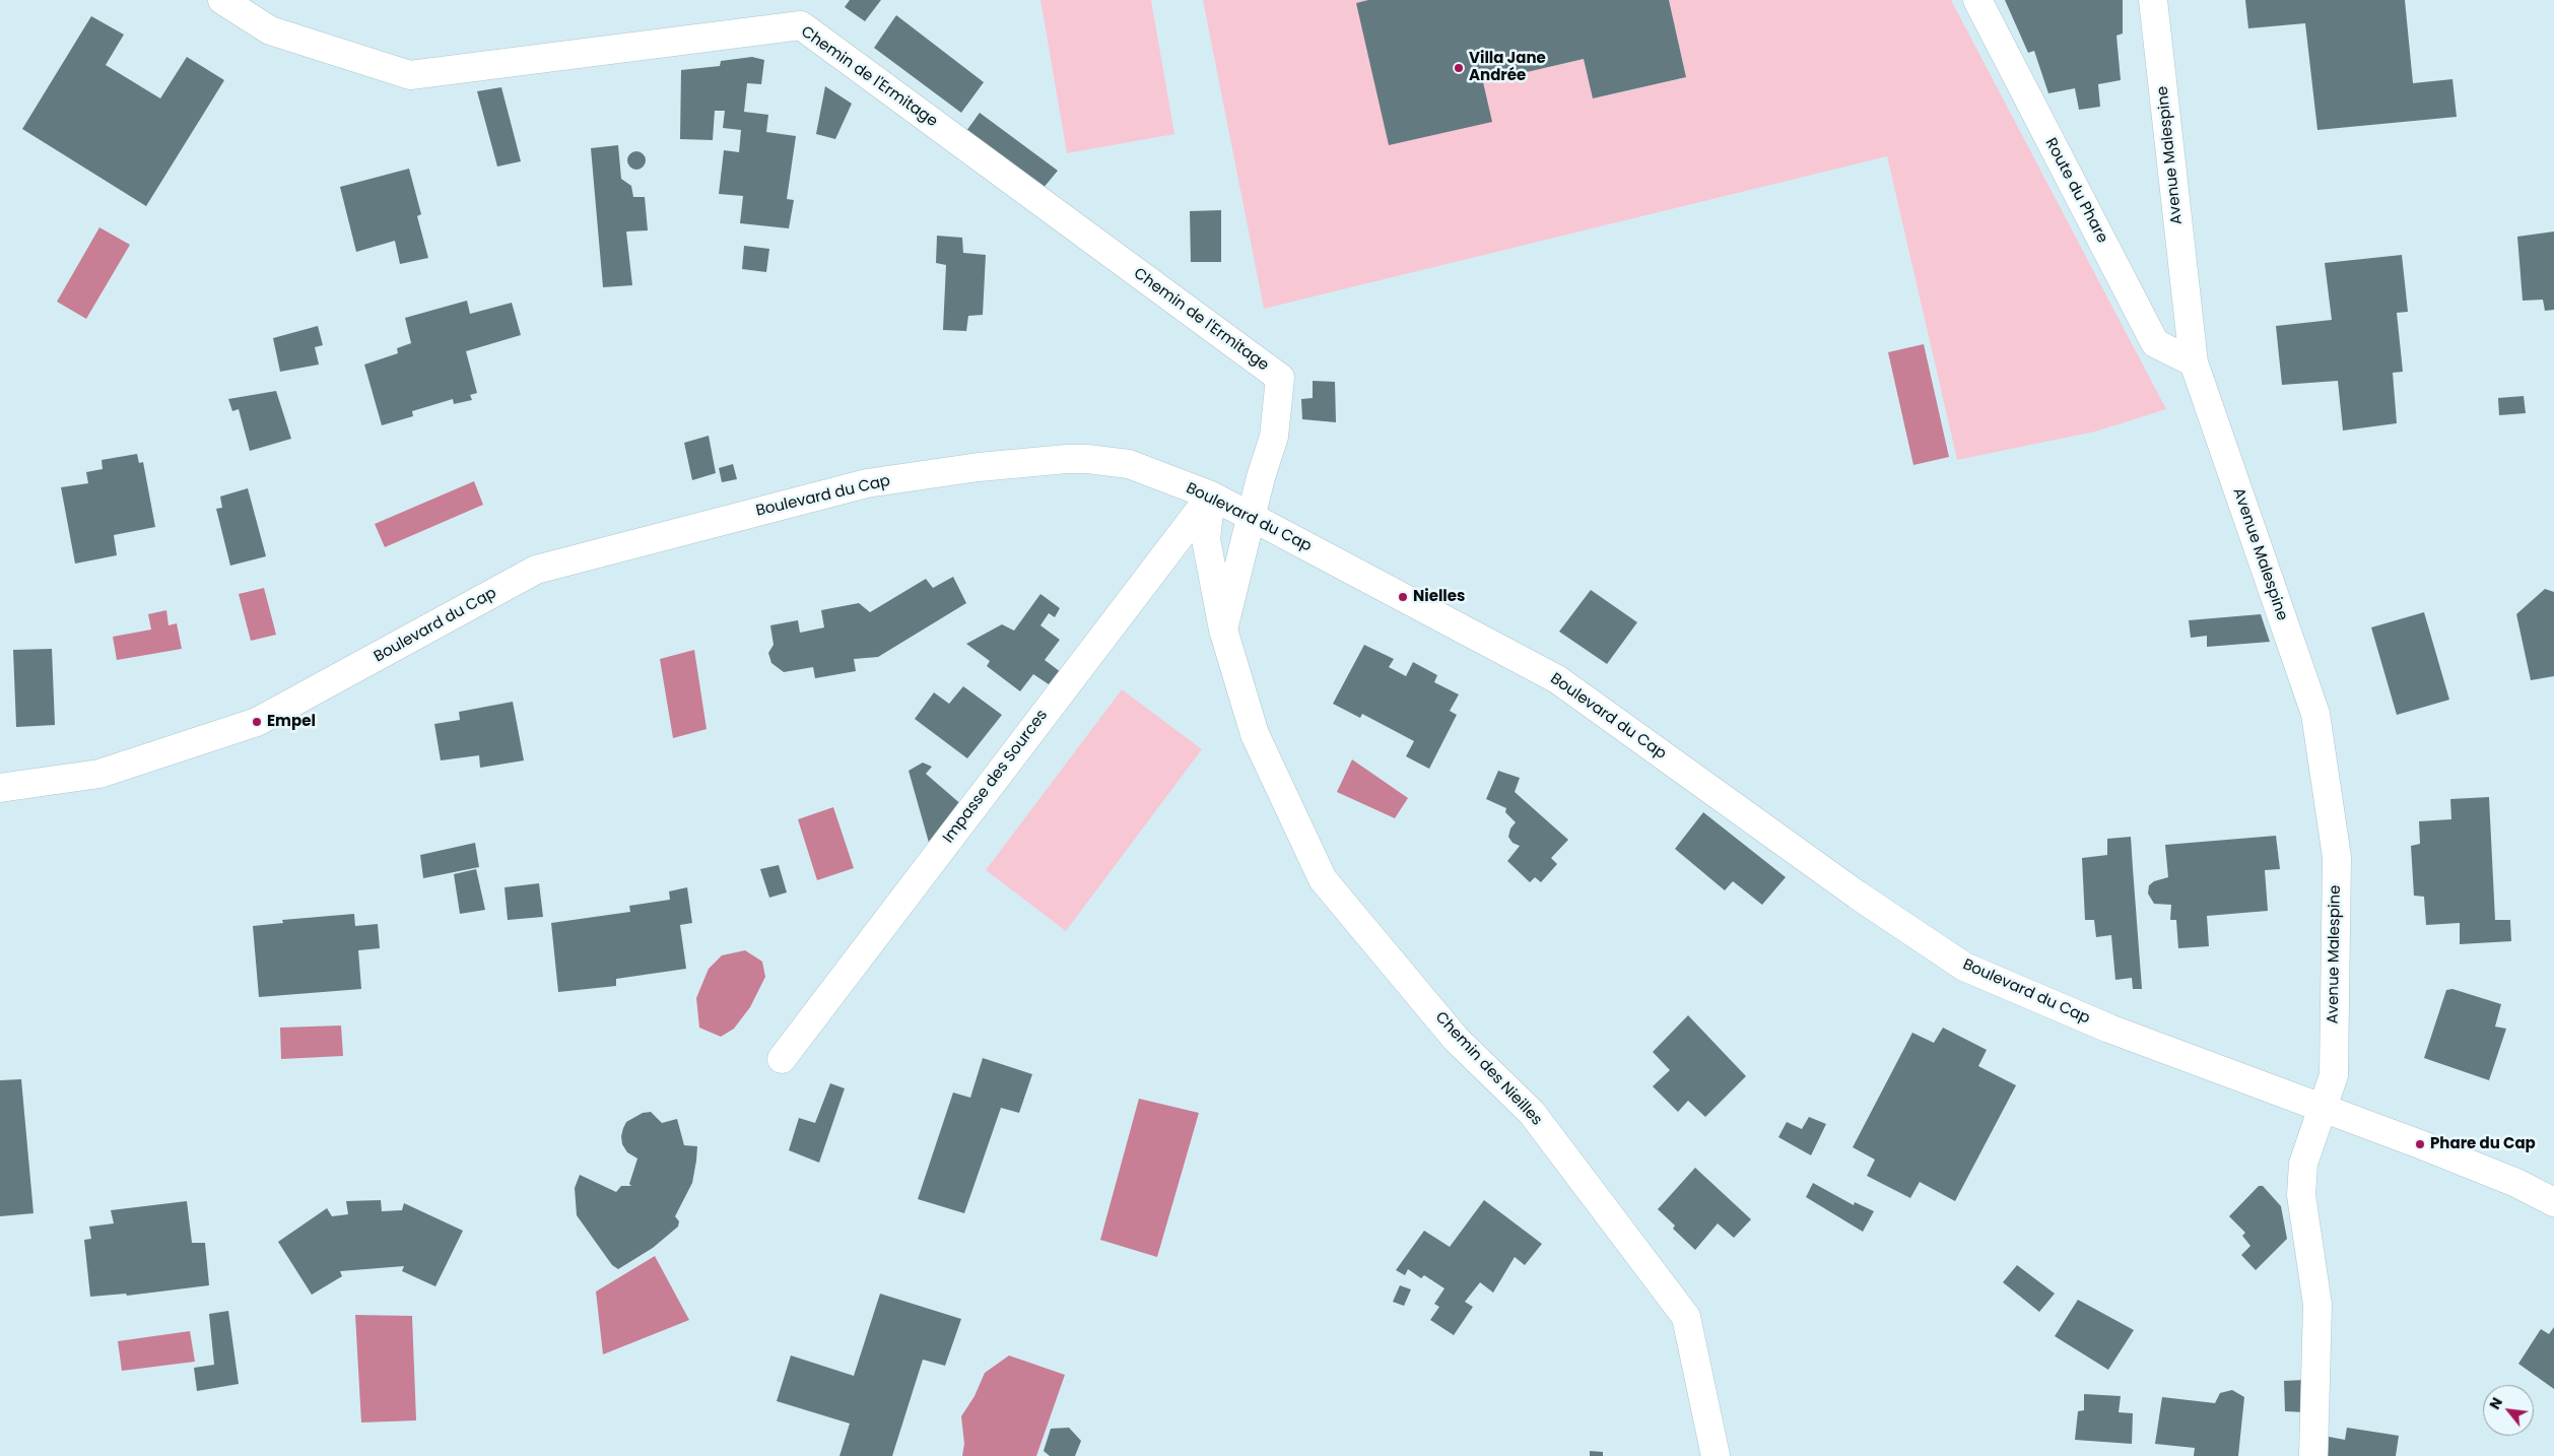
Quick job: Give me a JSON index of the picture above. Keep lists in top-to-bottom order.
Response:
{
  "streets": {
    "street": [
      "Chemin de l'Ermitage",
      "Avenue Malespine",
      "Route du Phare",
      "Boulevard du Cap",
      "Impasse des Sources",
      "Chemin des Nieilles"
    ]
  },
  "crossings": [
    ["Chemin de l'Ermitage", "Boulevard du Cap"],
    ["Avenue Malespine", "Route du Phare"],
    ["Avenue Malespine", "Boulevard du Cap"],
    ["Boulevard du Cap", "Impasse des Sources"],
    ["Boulevard du Cap", "Chemin des Nieilles"],
    ["Impasse des Sources", "Chemin des Nieilles"]
  ],
  "places": [
    "Villa Jane Andrée",
    "Nielles",
    "Empel",
    "Phare du Cap"
  ],
  "north": "top left"
}
